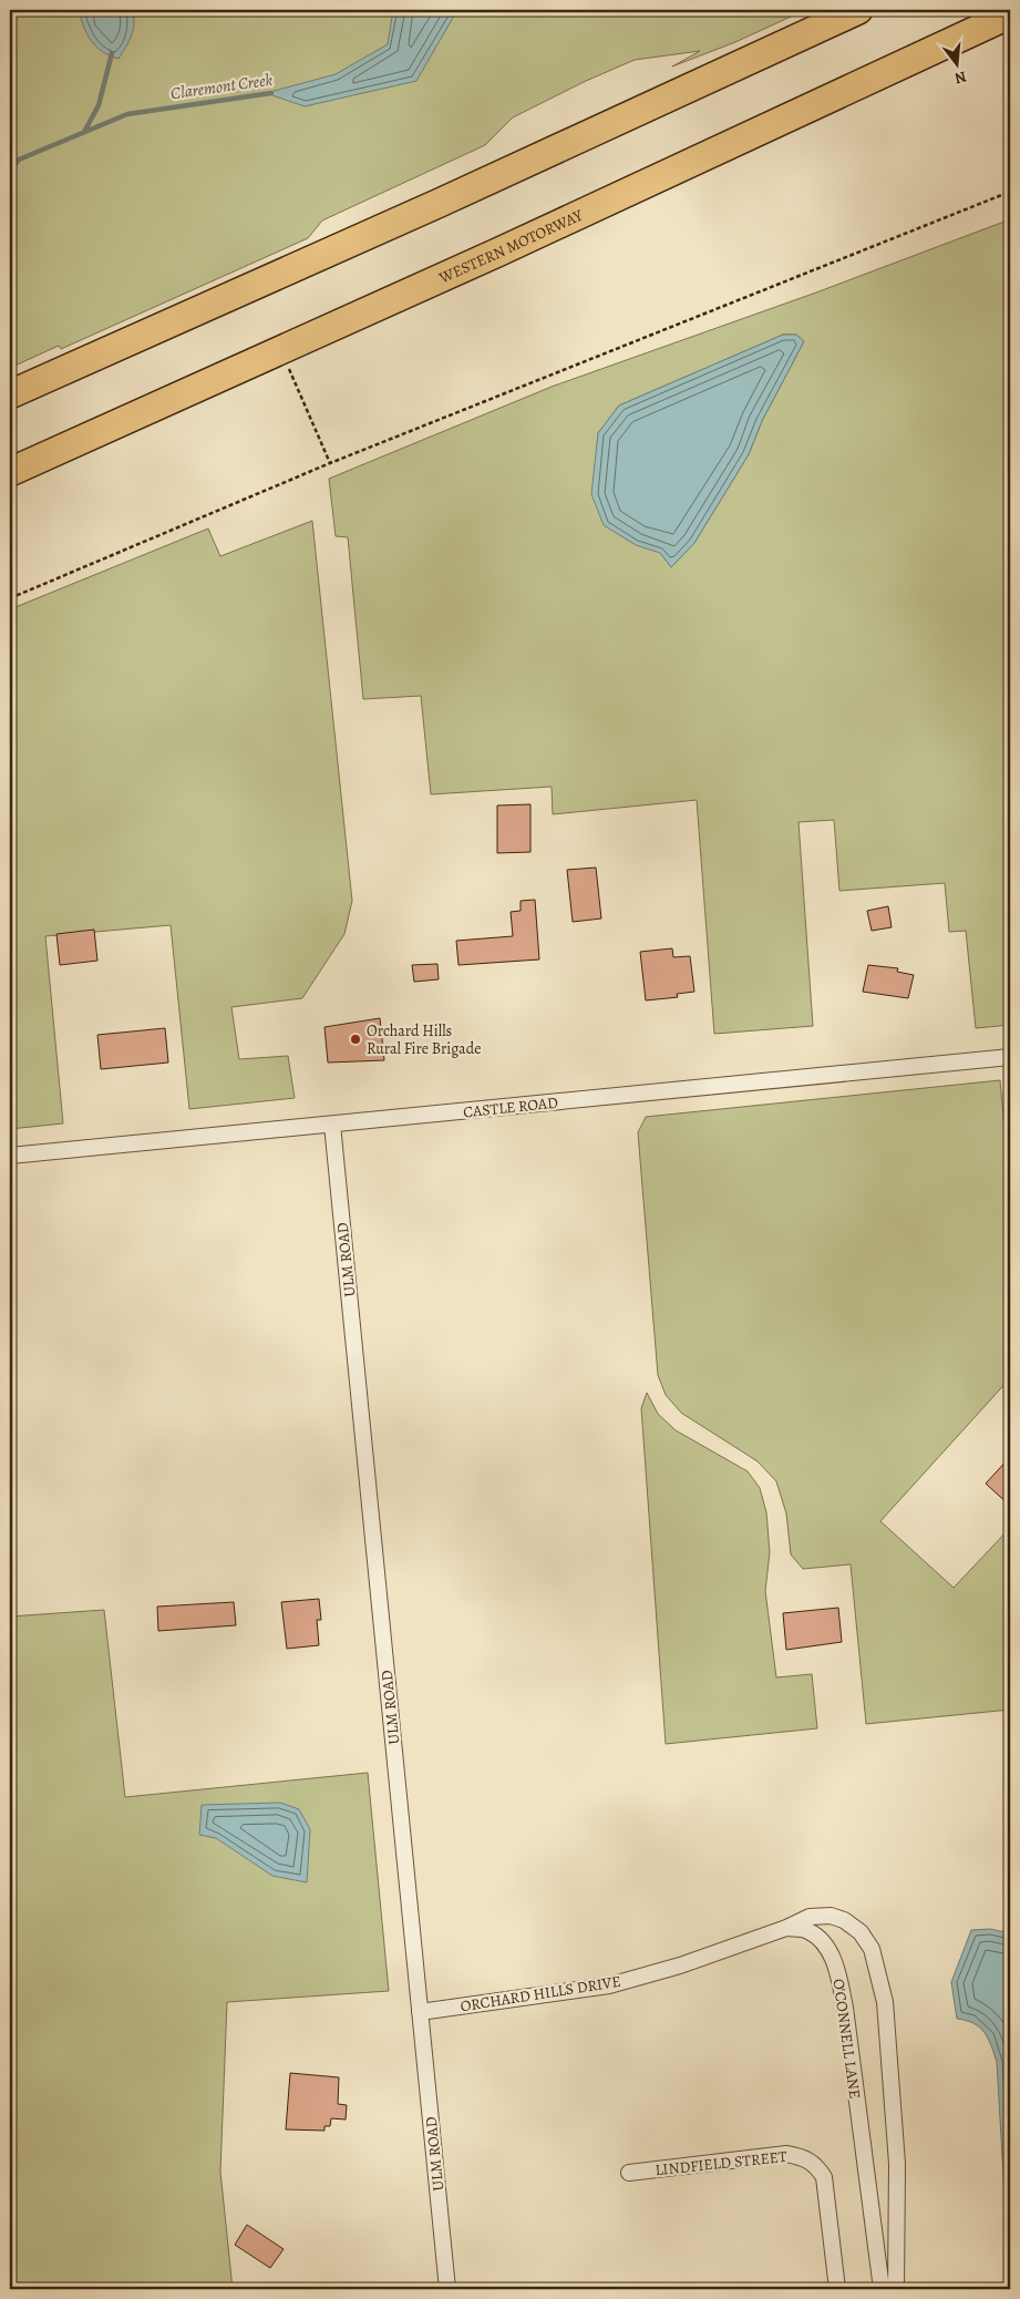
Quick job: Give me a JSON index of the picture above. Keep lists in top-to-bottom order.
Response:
{
  "streets": {
    "highway": ["WESTERN MOTORWAY"],
    "street": [
      "CASTLE ROAD",
      "ULM ROAD",
      "ORCHARD HILLS DRIVE",
      "O'CONNELL LANE",
      "LINDFIELD STREET"
    ]
  },
  "crossings": [
    ["CASTLE ROAD", "ULM ROAD"],
    ["ULM ROAD", "ORCHARD HILLS DRIVE"],
    ["ORCHARD HILLS DRIVE", "O'CONNELL LANE"]
  ],
  "water": ["Claremont Creek"],
  "places": ["Orchard Hills Rural Fire Brigade"],
  "north": "bottom"
}
